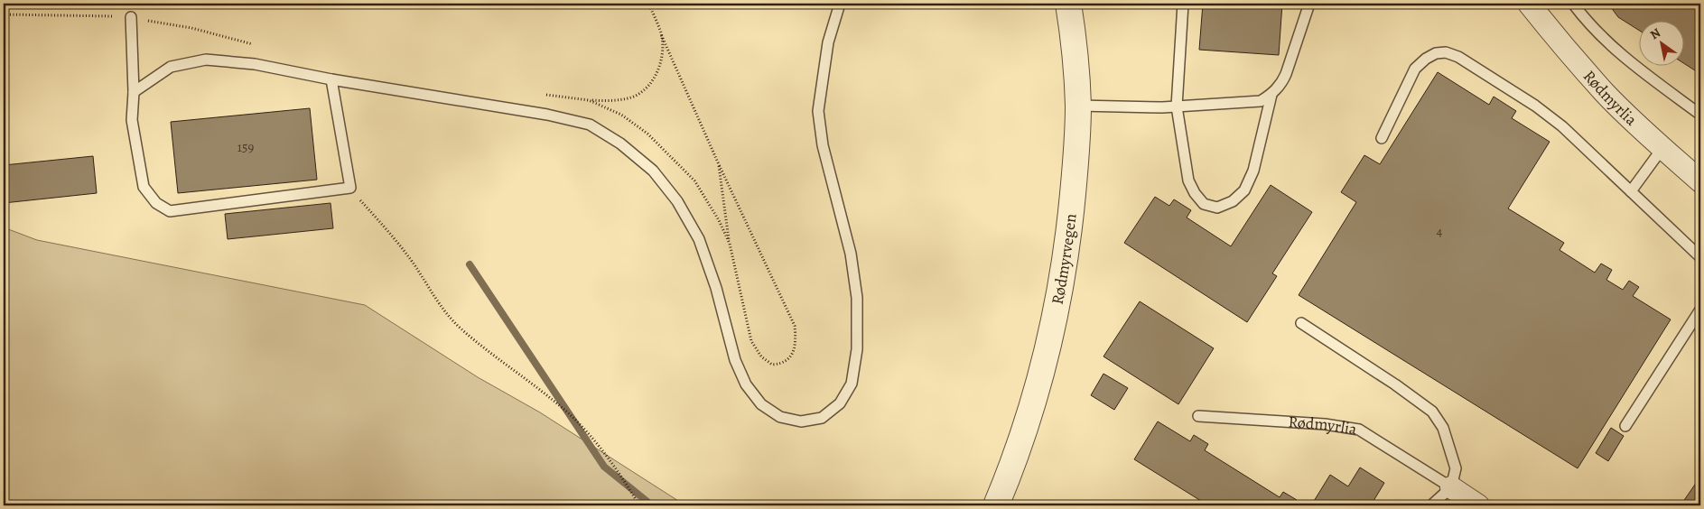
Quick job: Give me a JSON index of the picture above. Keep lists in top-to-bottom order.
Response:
{
  "streets": {
    "street": ["Rødmyrlia", "Rødmyrvegen"]
  },
  "house_numbers": ["159", "4"],
  "north": "top left"
}
